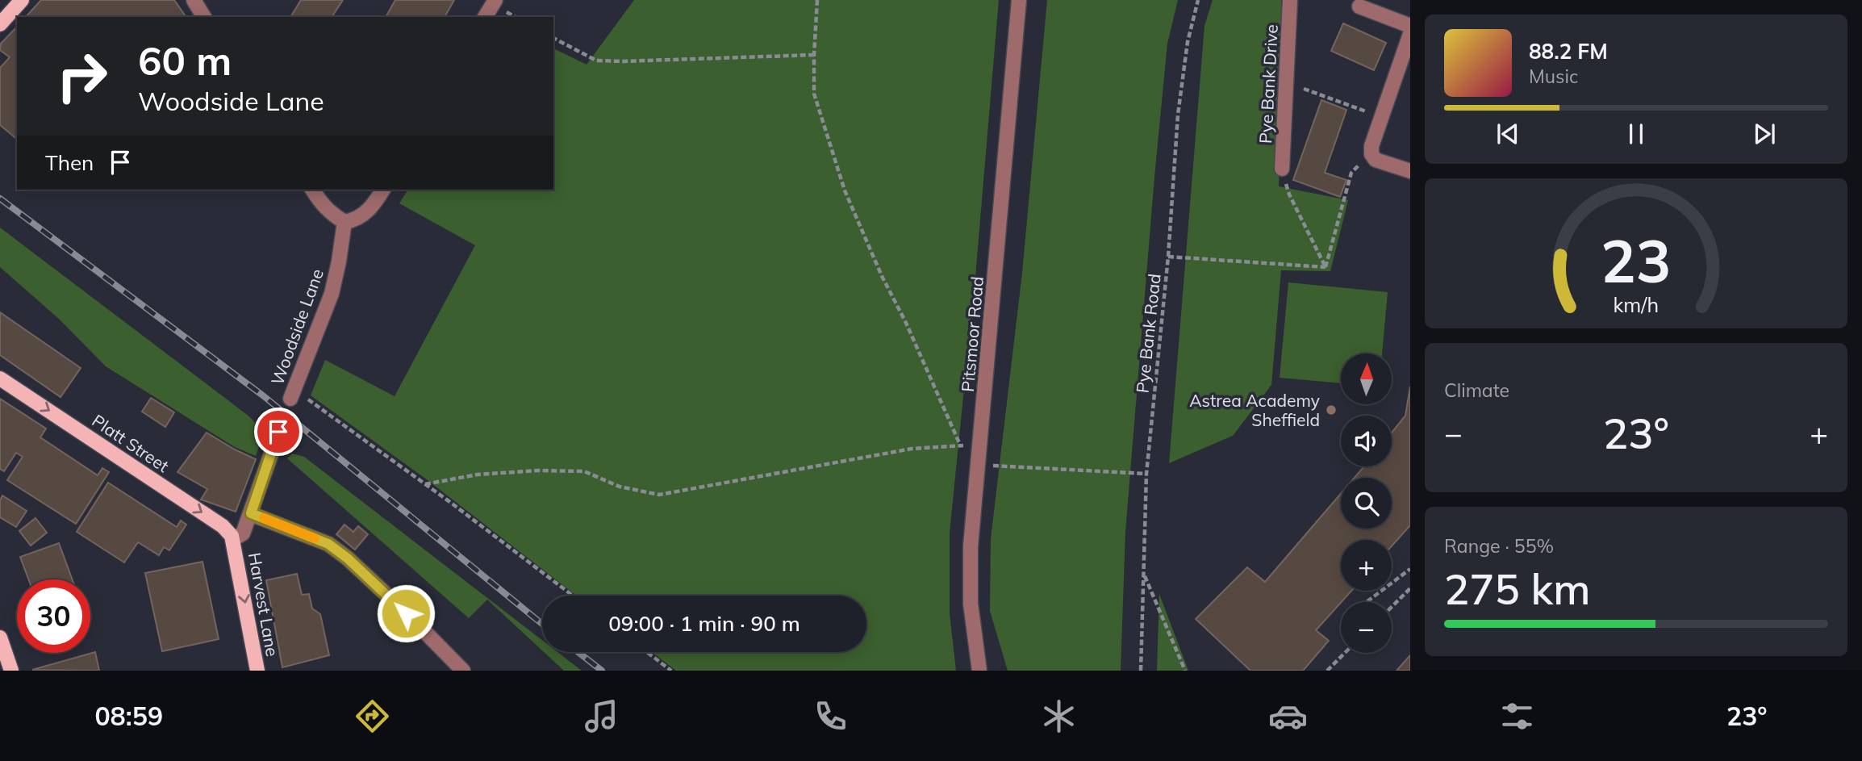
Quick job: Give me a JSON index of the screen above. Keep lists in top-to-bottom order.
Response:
{
  "streets": {
    "main road": ["Platt Street", "Harvest Lane"],
    "street": ["Pye Bank Drive", "Woodside Lane", "Pitsmoor Road"],
    "path": ["Pye Bank Road"]
  },
  "crossings": [
    ["Platt Street", "Harvest Lane"]
  ],
  "one_way": ["Platt Street", "Harvest Lane"],
  "places": ["Astrea Academy Sheffield"],
  "north": "top",
  "page": {
    "turn": ["60 m", "Woodside Lane"],
    "song": ["88.2 FM", "Music"],
    "then": "Then",
    "tile": [
      "Climate",
      ["Range · 55%", "275 km"]
    ],
    "map_buttons": ["+", "−"],
    "heat": ["−", "23°", "+"],
    "limit": "30",
    "trip": "09:00 · 1 min · 90 m",
    "tabs": ["08:59", "23°"],
    "gauge": ["23", "km/h"]
  }
}
